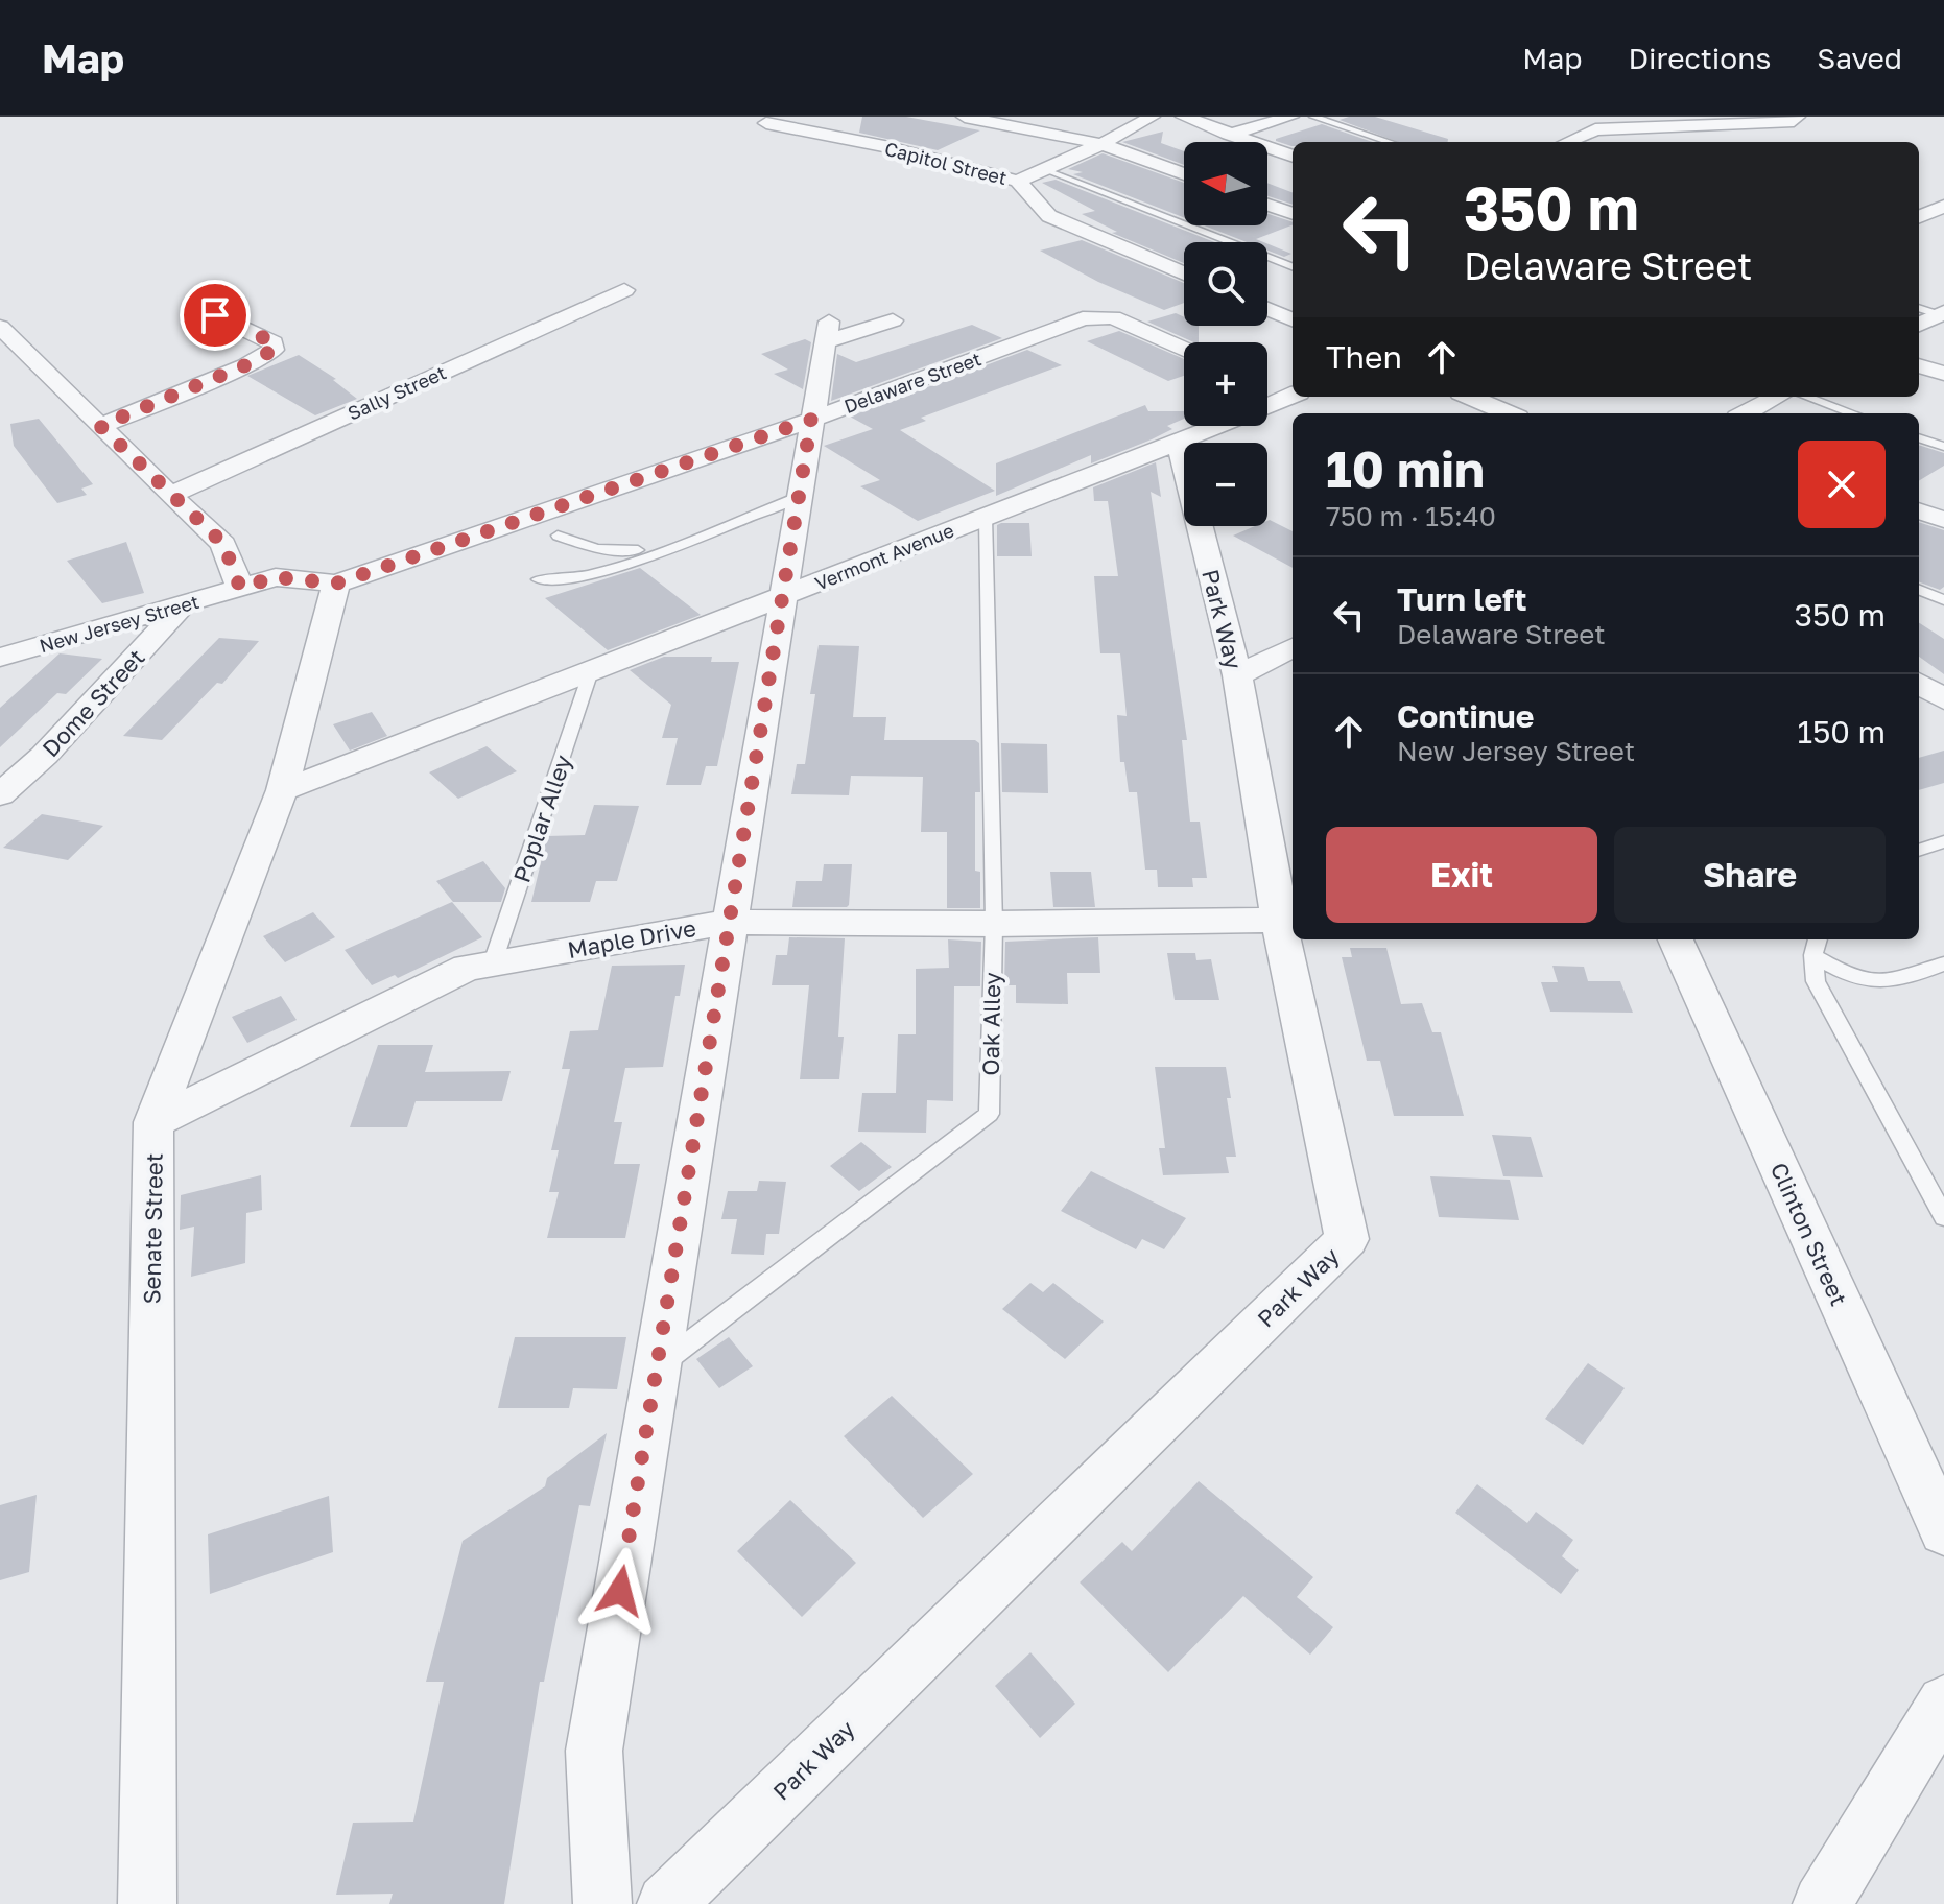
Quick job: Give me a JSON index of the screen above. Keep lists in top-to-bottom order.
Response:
{
  "streets": {
    "street": [
      "Capitol Street",
      "Delaware Street",
      "Sally Street",
      "Vermont Avenue",
      "Park Way",
      "New Jersey Street",
      "Dome Street",
      "Maple Drive",
      "Senate Street",
      "Clinton Street"
    ],
    "lane": ["Poplar Alley", "Oak Alley"]
  },
  "crossings": [
    ["Delaware Street", "New Jersey Street"],
    ["Delaware Street", "Senate Street"],
    ["Vermont Avenue", "Park Way"],
    ["Vermont Avenue", "Poplar Alley"],
    ["Vermont Avenue", "Oak Alley"],
    ["Vermont Avenue", "Senate Street"],
    ["Park Way", "Maple Drive"],
    ["New Jersey Street", "Dome Street"],
    ["New Jersey Street", "Senate Street"],
    ["Poplar Alley", "Maple Drive"],
    ["Maple Drive", "Oak Alley"],
    ["Maple Drive", "Senate Street"]
  ],
  "north": "left",
  "page": {
    "header": "Map",
    "nav": ["Map", "Directions", "Saved"],
    "map_buttons": ["+", "−"],
    "turn": ["350 m", "Delaware Street"],
    "then": "Then",
    "heading": ["10 min", "750 m · 15:40"],
    "list": [
      {
        "name": "Turn left",
        "note": "Delaware Street",
        "value": "350 m"
      },
      {
        "name": "Continue",
        "note": "New Jersey Street",
        "value": "150 m"
      }
    ],
    "buttons": ["Exit", "Share"]
  }
}
